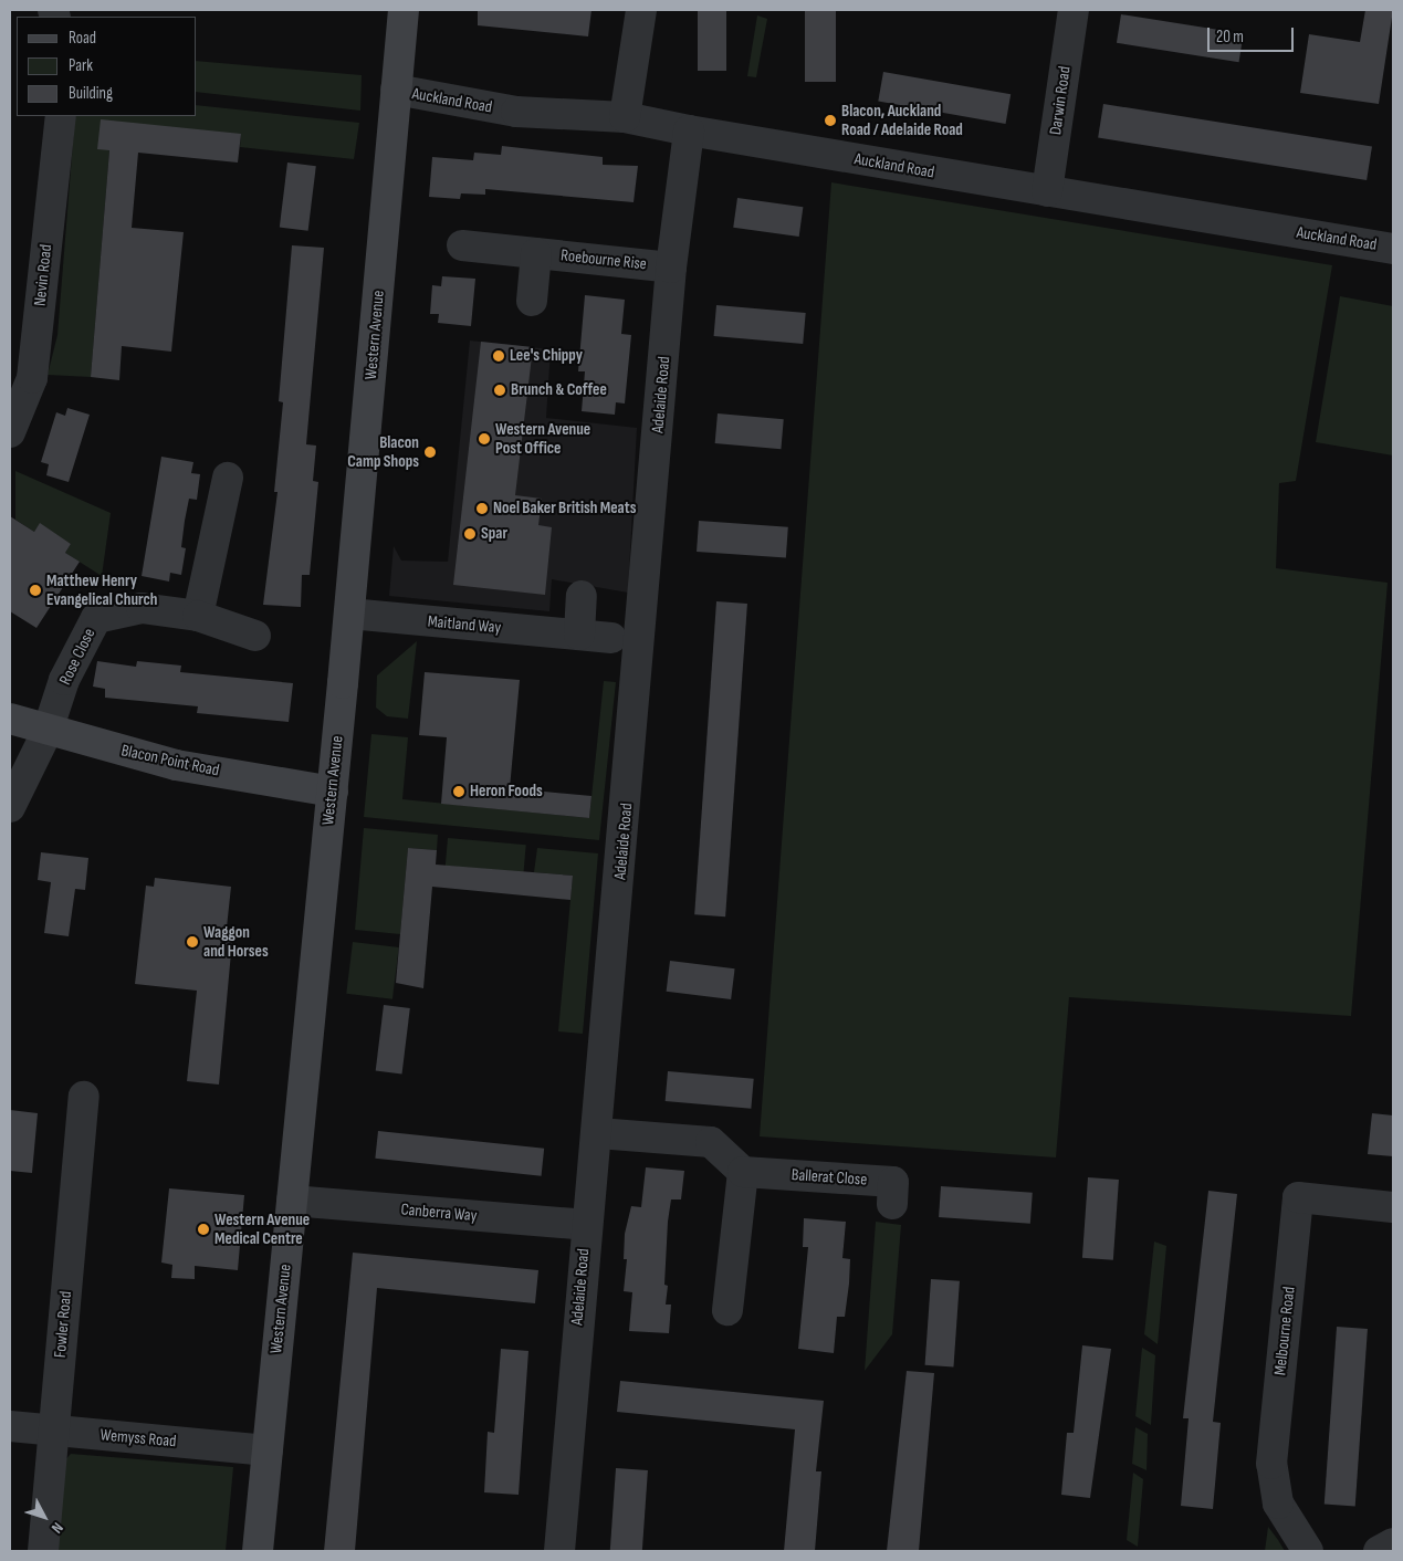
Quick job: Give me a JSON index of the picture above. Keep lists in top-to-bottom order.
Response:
{
  "streets": {
    "street": [
      "Auckland Road",
      "Darwin Road",
      "Roebourne Rise",
      "Nevin Road",
      "Western Avenue",
      "Adelaide Road",
      "Maitland Way",
      "Rose Close",
      "Blacon Point Road",
      "Ballerat Close",
      "Canberra Way",
      "Fowler Road",
      "Melbourne Road",
      "Wemyss Road"
    ]
  },
  "crossings": [
    ["Auckland Road", "Darwin Road"],
    ["Auckland Road", "Western Avenue"],
    ["Auckland Road", "Adelaide Road"],
    ["Roebourne Rise", "Adelaide Road"],
    ["Western Avenue", "Maitland Way"],
    ["Western Avenue", "Blacon Point Road"],
    ["Western Avenue", "Canberra Way"],
    ["Western Avenue", "Wemyss Road"],
    ["Adelaide Road", "Canberra Way"],
    ["Rose Close", "Blacon Point Road"],
    ["Fowler Road", "Wemyss Road"]
  ],
  "places": [
    "Blacon, Auckland Road / Adelaide Road",
    "Lee's Chippy",
    "Brunch & Coffee",
    "Western Avenue Post Office",
    "Blacon Camp Shops",
    "Noel Baker British Meats",
    "Spar",
    "Matthew Henry Evangelical Church",
    "Heron Foods",
    "Waggon and Horses",
    "Western Avenue Medical Centre"
  ],
  "legend": ["Road", "Park", "Building"],
  "scale_bar": "20 m",
  "north": "bottom right"
}
